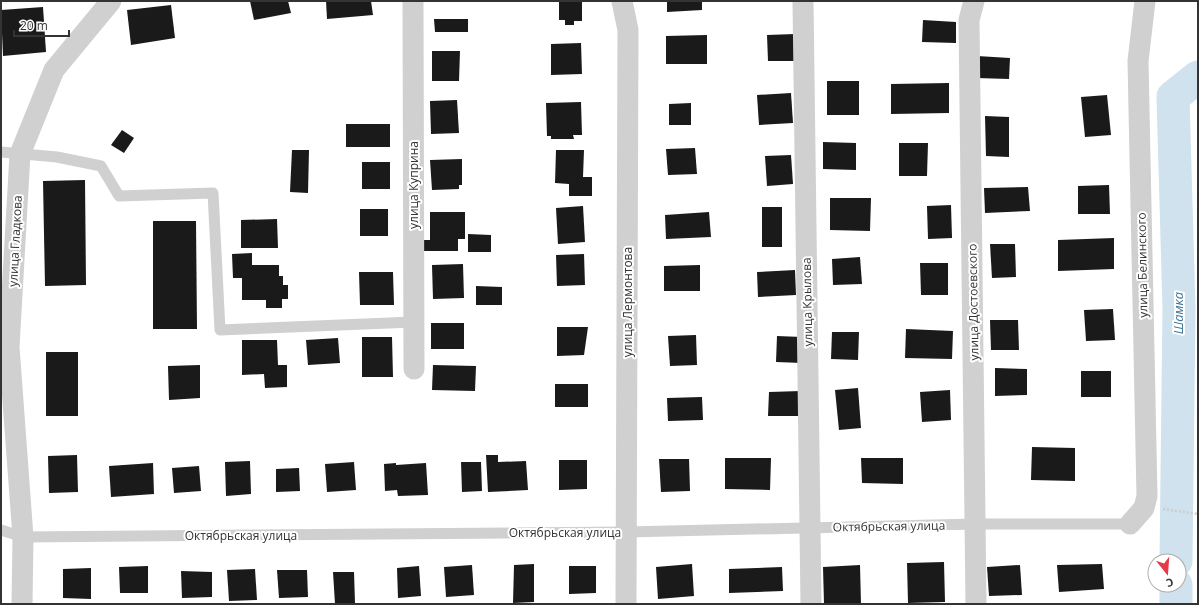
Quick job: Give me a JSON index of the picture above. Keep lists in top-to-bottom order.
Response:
{
  "streets": {
    "street": [
      "улица Куприна",
      "улица Гладкова",
      "улица Белинского",
      "улица Лермонтова",
      "улица Крылова",
      "улица Достоевского"
    ],
    "lane": ["Октябрьская улица"]
  },
  "crossings": [
    ["улица Гладкова", "Октябрьская улица"],
    ["улица Лермонтова", "Октябрьская улица"],
    ["улица Крылова", "Октябрьская улица"],
    ["улица Достоевского", "Октябрьская улица"]
  ],
  "water": ["Шамка"],
  "scale_bar": "20 m",
  "north": "bottom"
}
